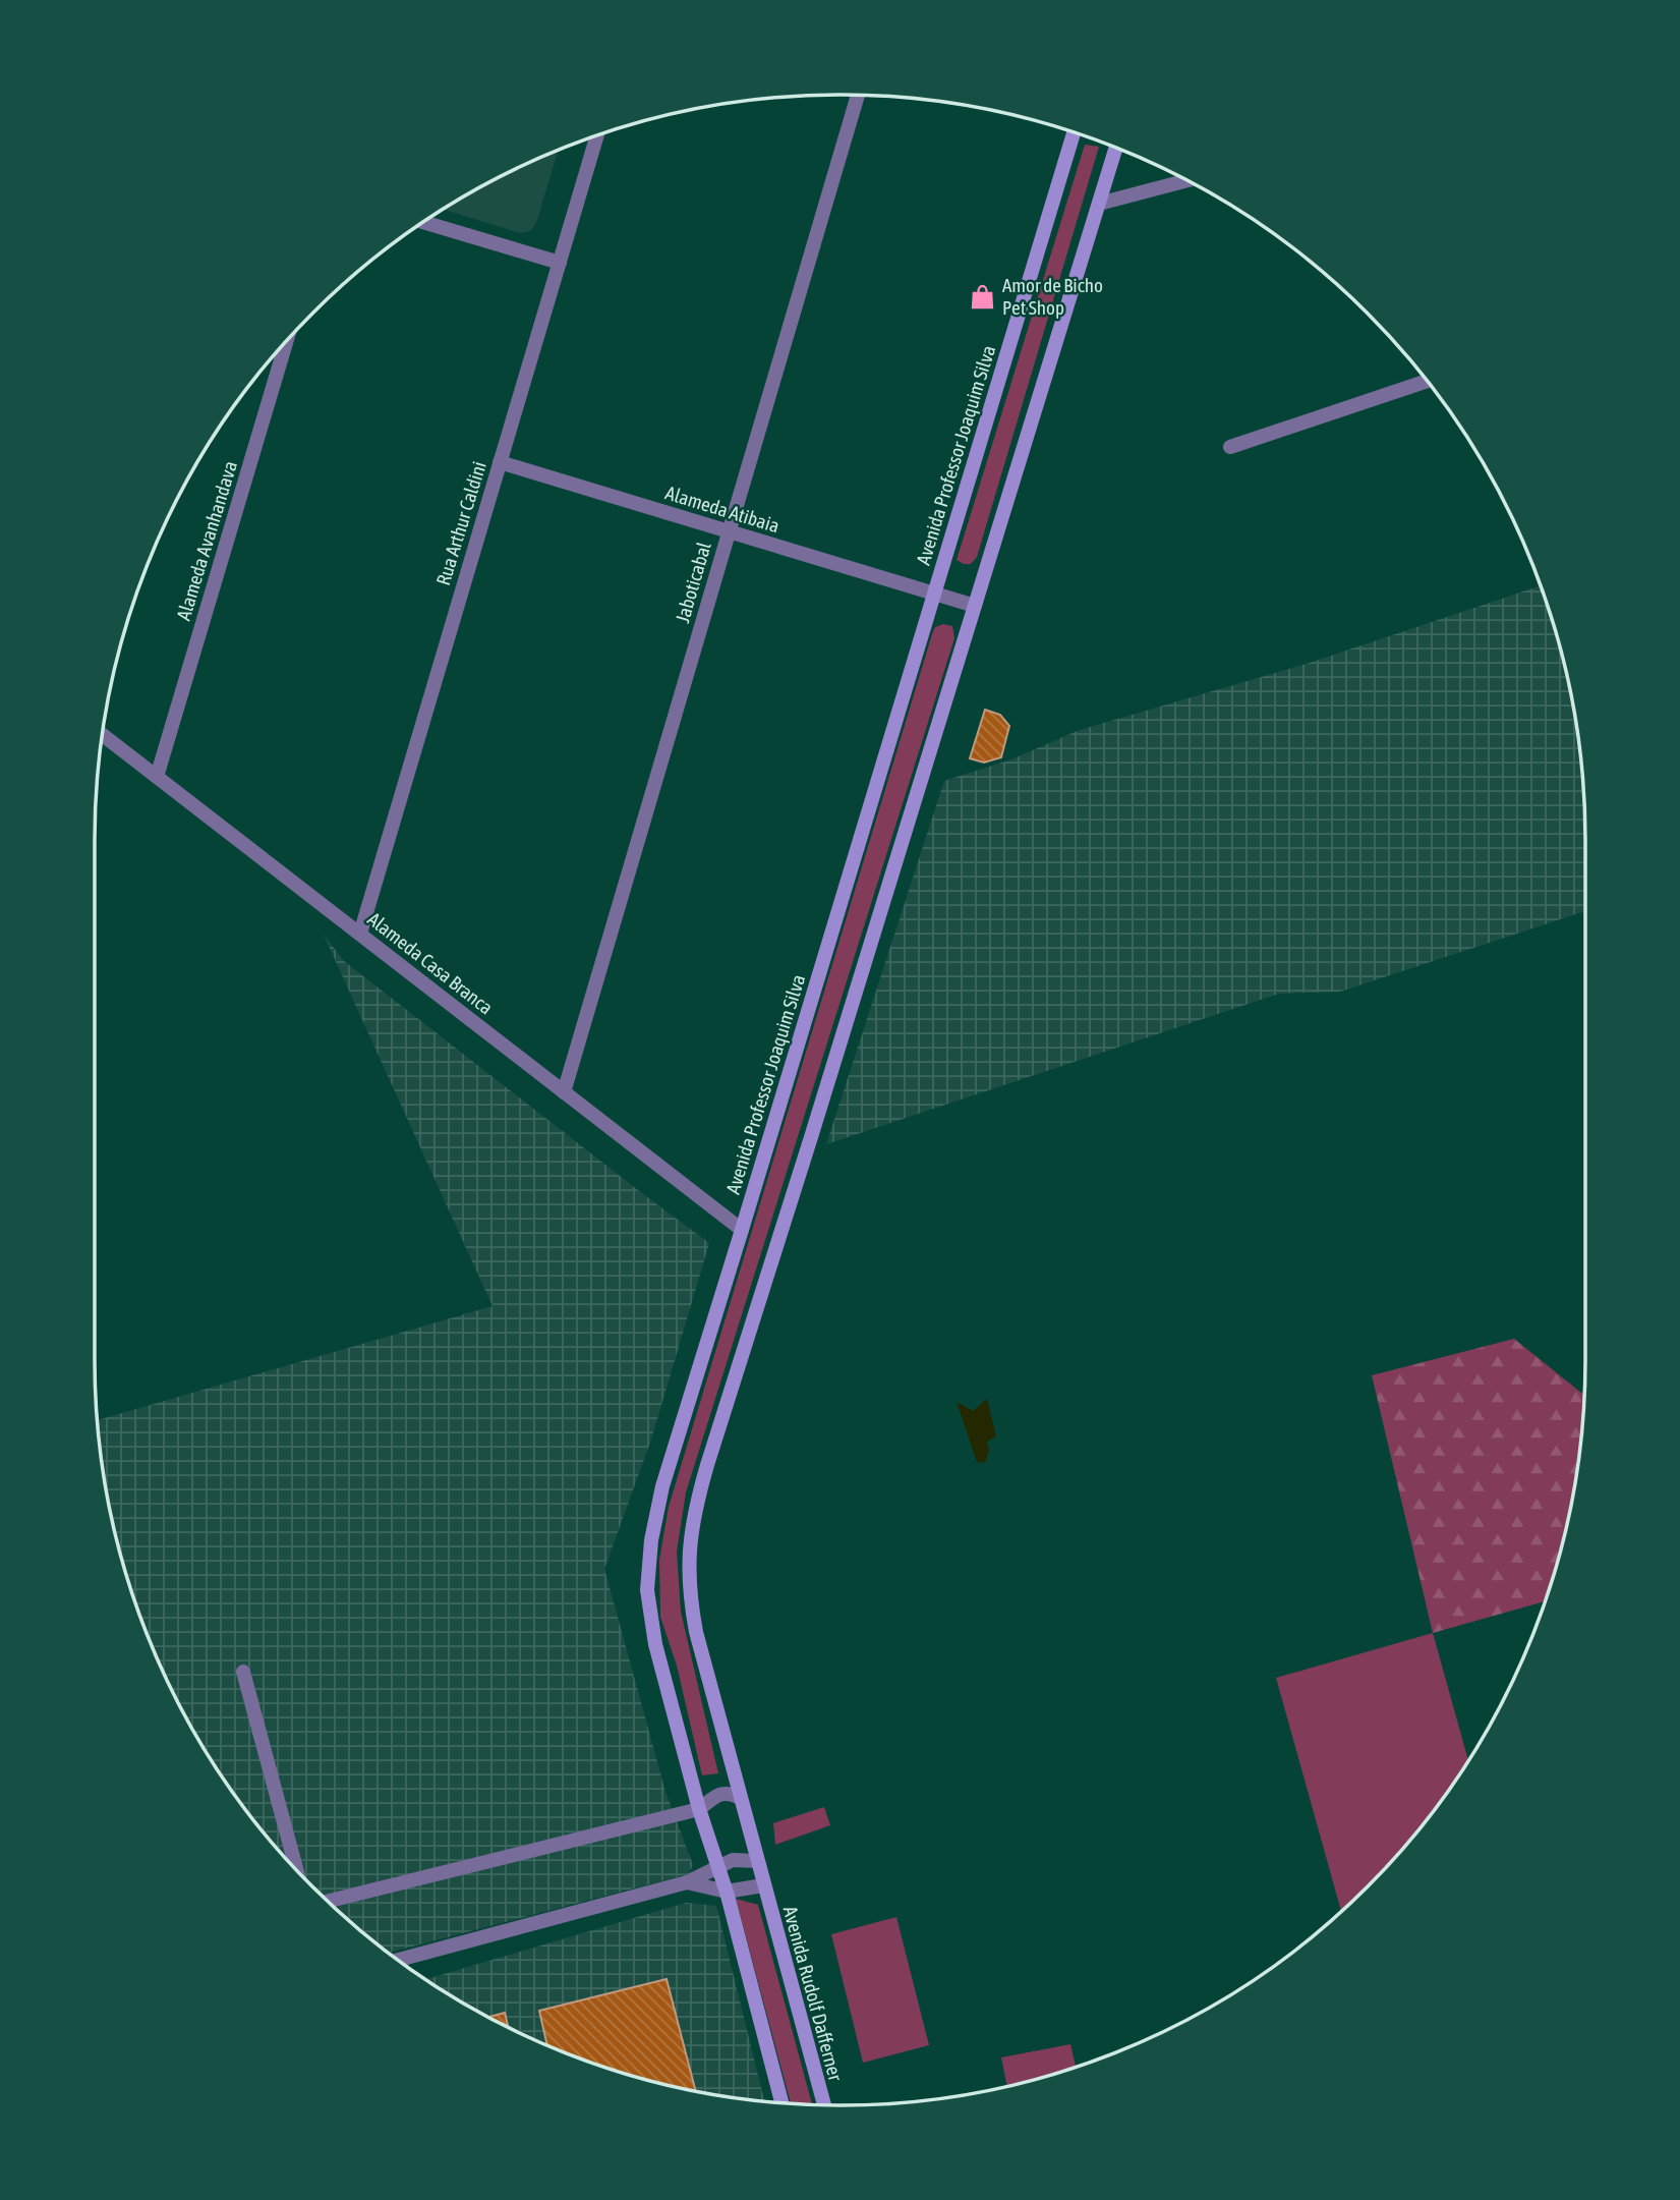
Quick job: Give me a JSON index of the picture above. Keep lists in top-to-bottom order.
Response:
{
  "streets": {
    "main road": ["Avenida Professor Joaquim Silva", "Avenida Rudolf Dafferner"],
    "street": [
      "Alameda Atibaia",
      "Rua Arthur Caldini",
      "Alameda Avanhandava",
      "Jaboticabal",
      "Alameda Casa Branca"
    ]
  },
  "crossings": [
    ["Avenida Professor Joaquim Silva", "Alameda Atibaia"],
    ["Avenida Professor Joaquim Silva", "Alameda Casa Branca"],
    ["Avenida Professor Joaquim Silva", "Avenida Rudolf Dafferner"],
    ["Alameda Atibaia", "Rua Arthur Caldini"],
    ["Alameda Atibaia", "Jaboticabal"],
    ["Rua Arthur Caldini", "Alameda Casa Branca"],
    ["Alameda Avanhandava", "Alameda Casa Branca"],
    ["Jaboticabal", "Alameda Casa Branca"]
  ],
  "places": {
    "shop": ["Amor de Bicho Pet Shop"]
  }
}
